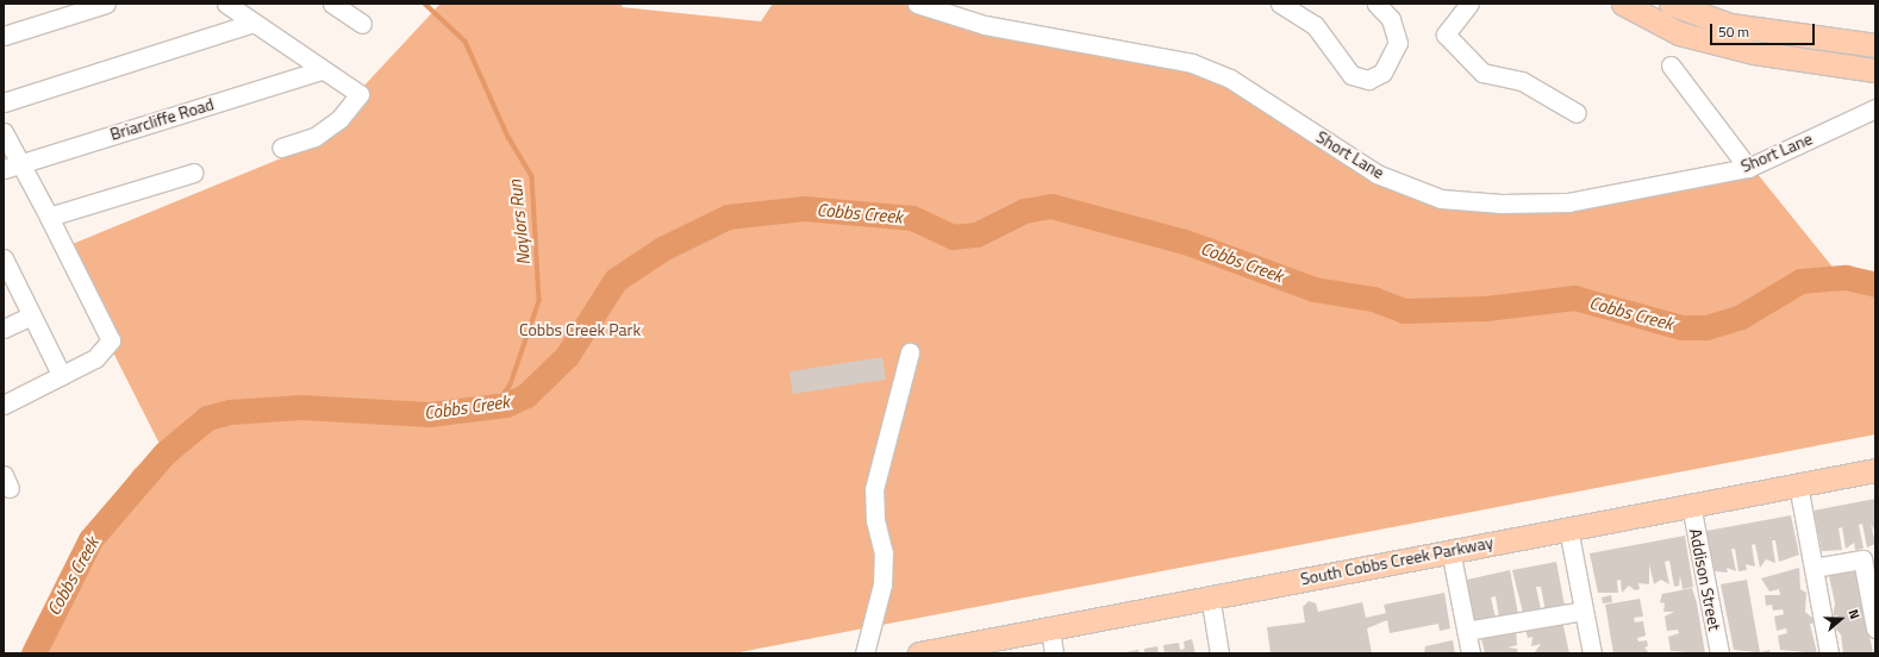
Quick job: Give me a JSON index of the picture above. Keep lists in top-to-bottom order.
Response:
{
  "streets": {
    "main road": ["South Cobbs Creek Parkway"],
    "street": ["Briarcliffe Road", "Short Lane", "Addison Street"]
  },
  "crossings": [
    ["South Cobbs Creek Parkway", "Addison Street"]
  ],
  "water": ["Cobbs Creek", "Naylors Run"],
  "parks": ["Cobbs Creek Park"],
  "scale_bar": "50 m",
  "north": "right"
}
